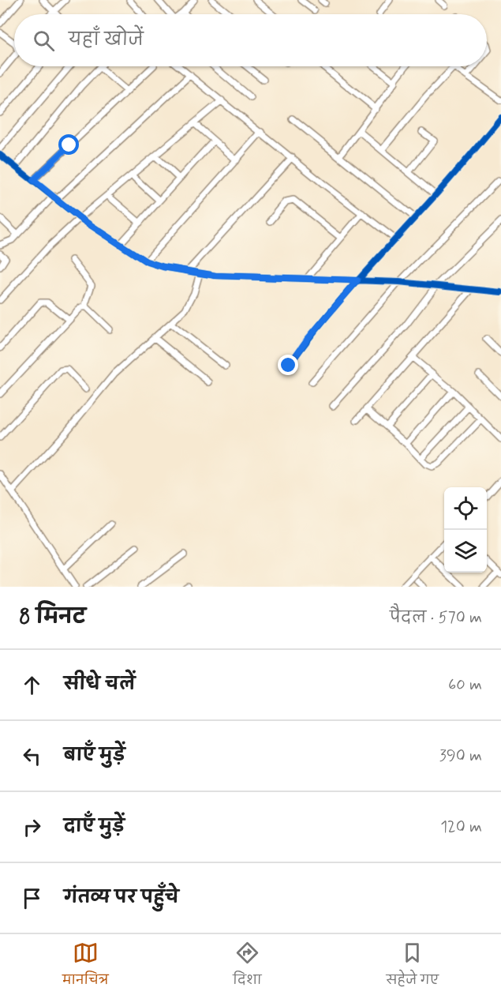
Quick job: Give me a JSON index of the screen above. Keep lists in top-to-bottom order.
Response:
{
  "page": {
    "search": "यहाँ खोजें",
    "heading": ["8 मिनट", "पैदल · 570 m"],
    "list": [
      ["सीधे चलें", "60 m"],
      ["बाएँ मुड़ें", "390 m"],
      ["दाएँ मुड़ें", "120 m"],
      "गंतव्य पर पहुँचे"
    ],
    "nav": ["मानचित्र", "दिशा", "सहेजे गए"]
  }
}
